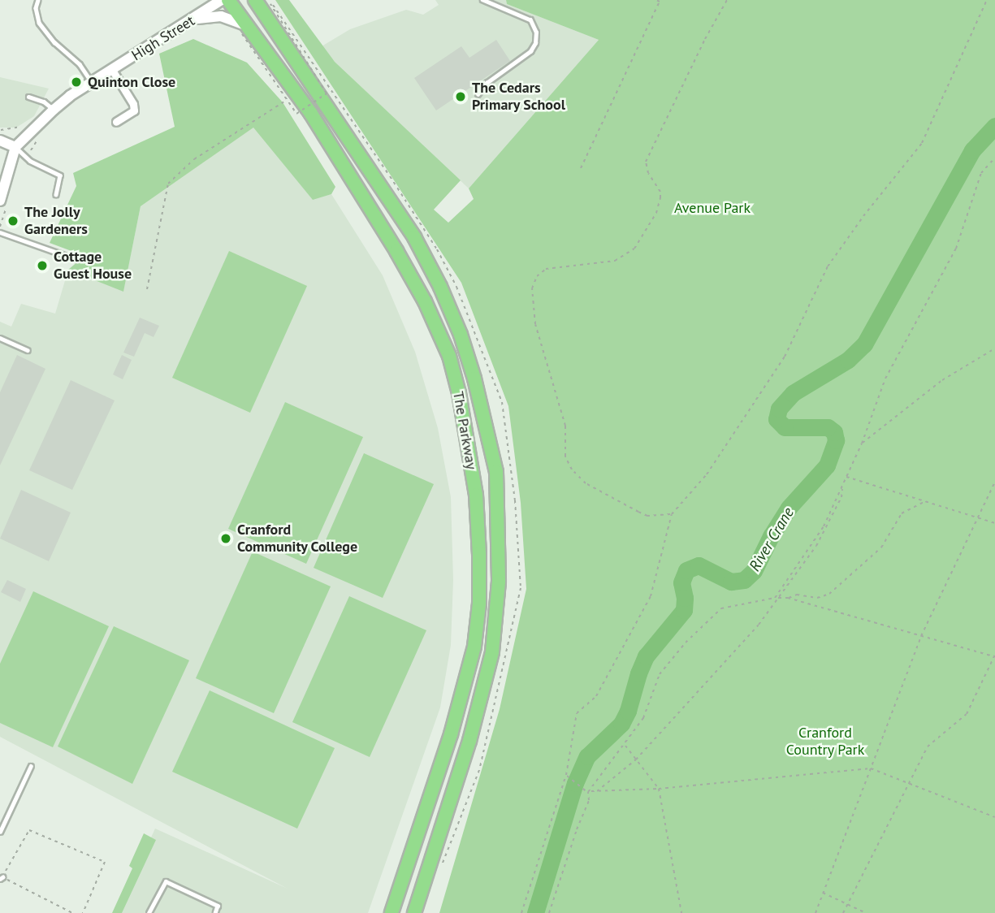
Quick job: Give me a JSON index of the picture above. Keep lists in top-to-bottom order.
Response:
{
  "streets": {
    "highway": ["The Parkway"],
    "street": ["High Street"]
  },
  "water": ["River Crane"],
  "parks": ["Avenue Park", "Cranford Country Park"],
  "places": [
    "Quinton Close",
    "The Cedars Primary School",
    "The Jolly Gardeners",
    "Cottage Guest House",
    "Cranford Community College"
  ]
}
